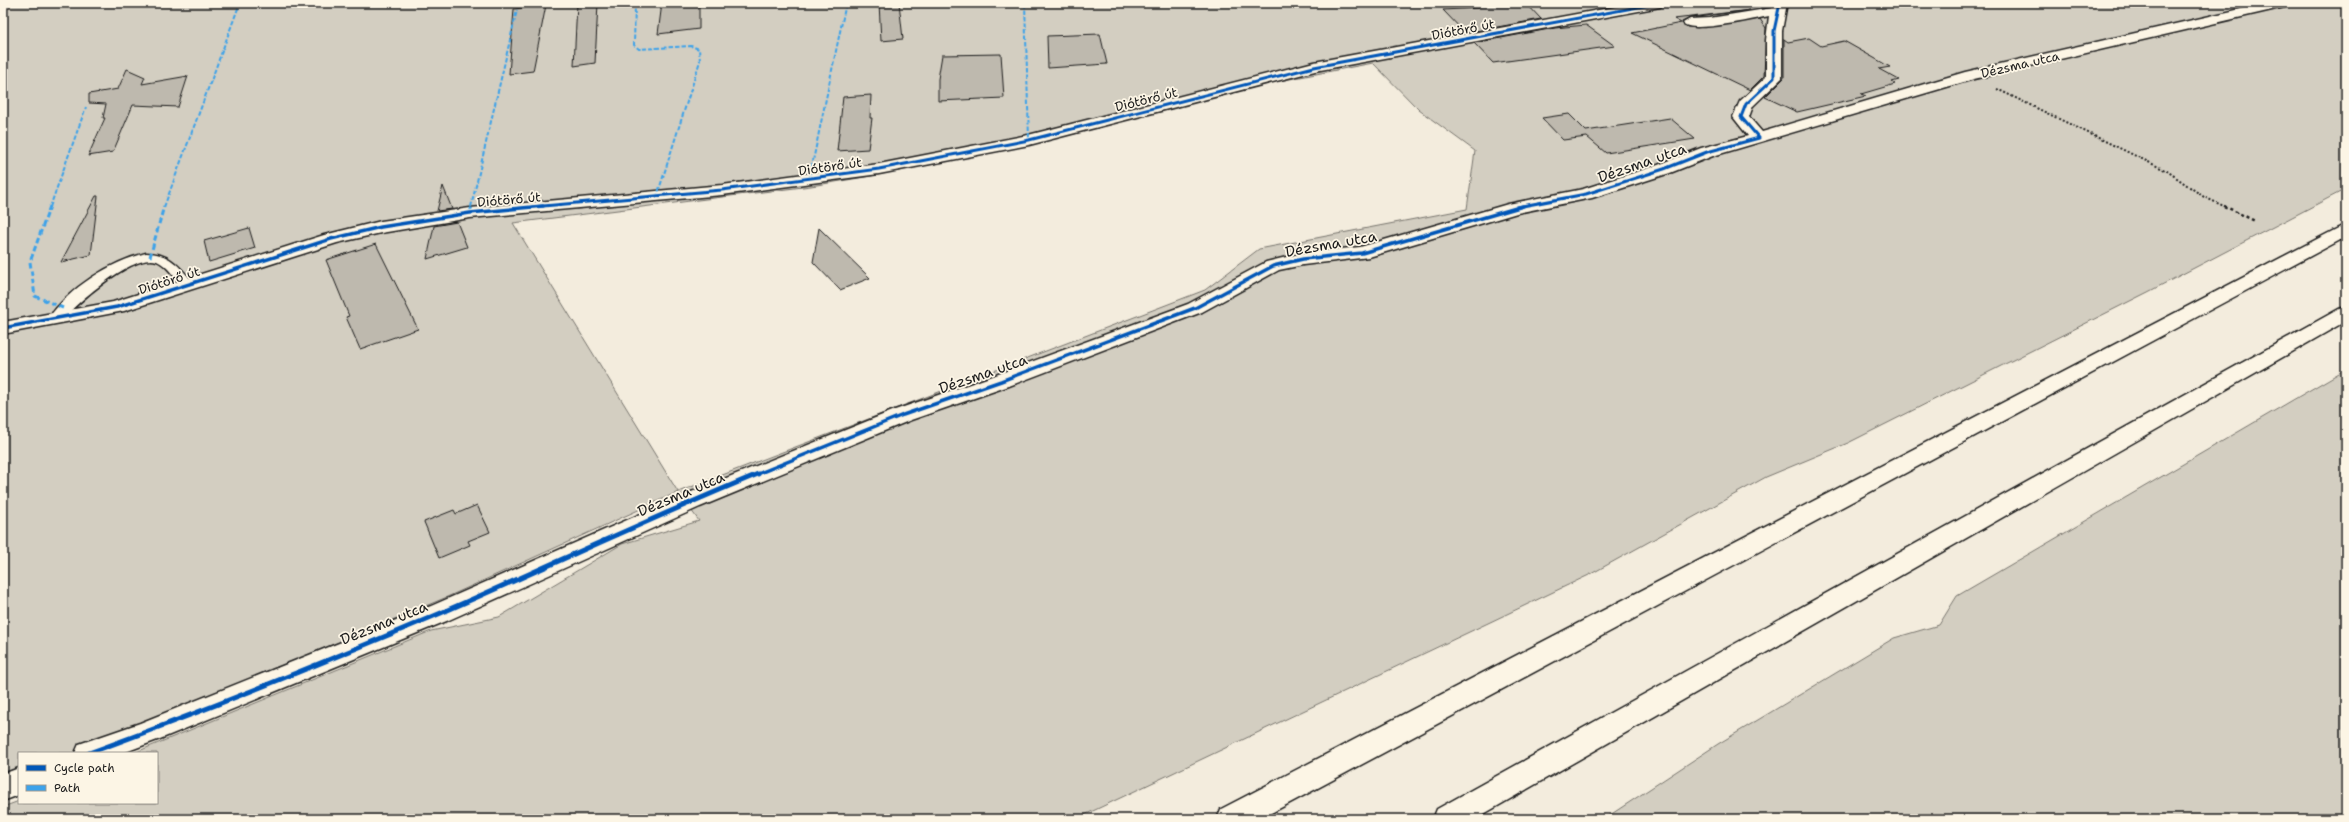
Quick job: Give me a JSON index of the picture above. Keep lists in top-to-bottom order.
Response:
{
  "streets": {
    "main road": ["Diótörő út", "Dézsma utca"]
  },
  "legend": ["Cycle path", "Path"]
}
